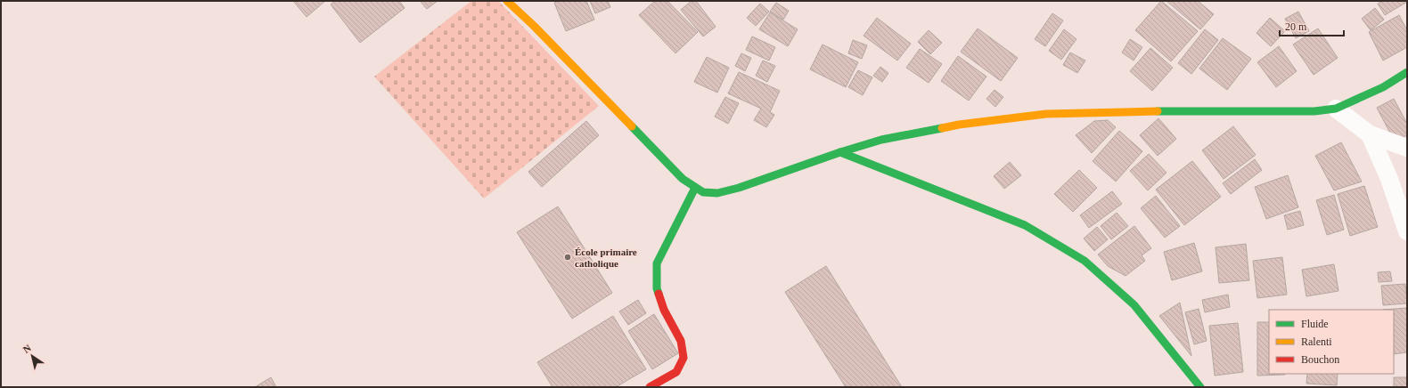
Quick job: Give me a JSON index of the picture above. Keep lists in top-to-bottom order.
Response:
{
  "places": ["École primaire catholique"],
  "legend": ["Fluide", "Ralenti", "Bouchon"],
  "scale_bar": "20 m",
  "north": "top left"
}
